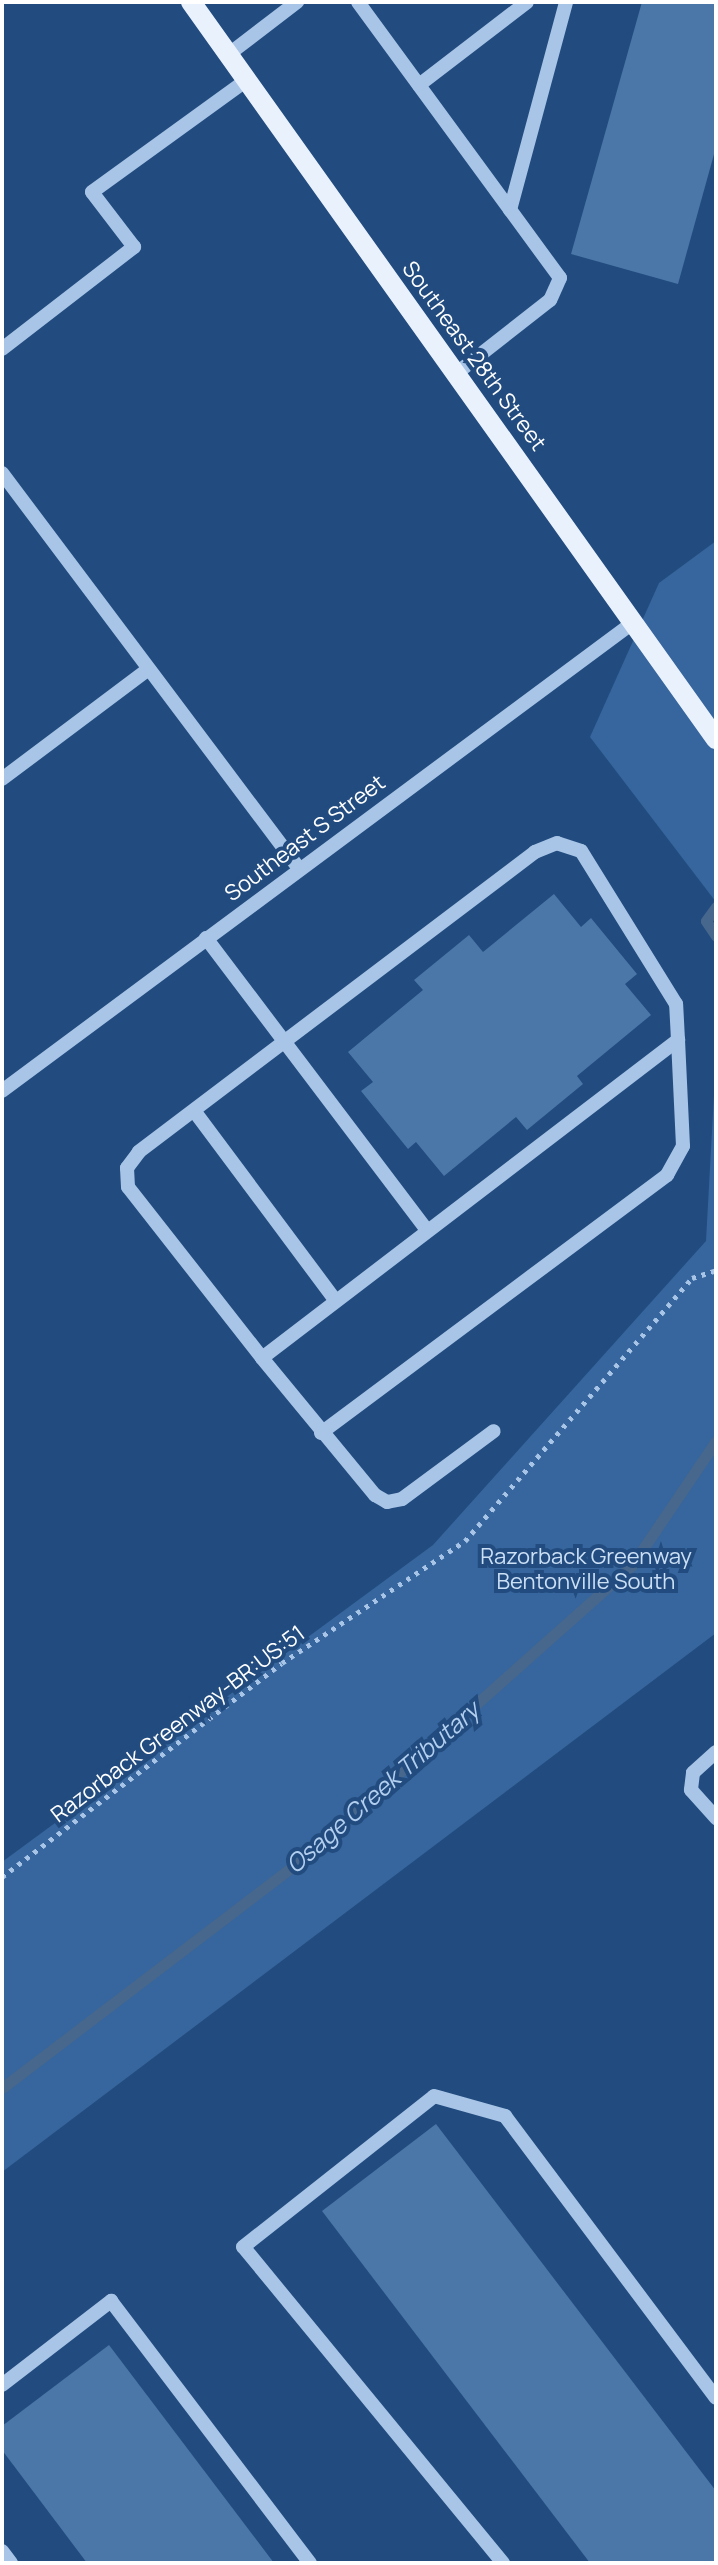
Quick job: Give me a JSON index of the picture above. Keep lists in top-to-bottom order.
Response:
{
  "streets": {
    "main road": ["Southeast 28th Street"],
    "street": ["Southeast S Street"],
    "path": ["Razorback Greenway-BR:US:51"]
  },
  "crossings": [
    ["Southeast 28th Street", "Southeast S Street"]
  ],
  "water": ["Osage Creek Tributary"],
  "parks": ["Razorback Greenway Bentonville South"]
}
